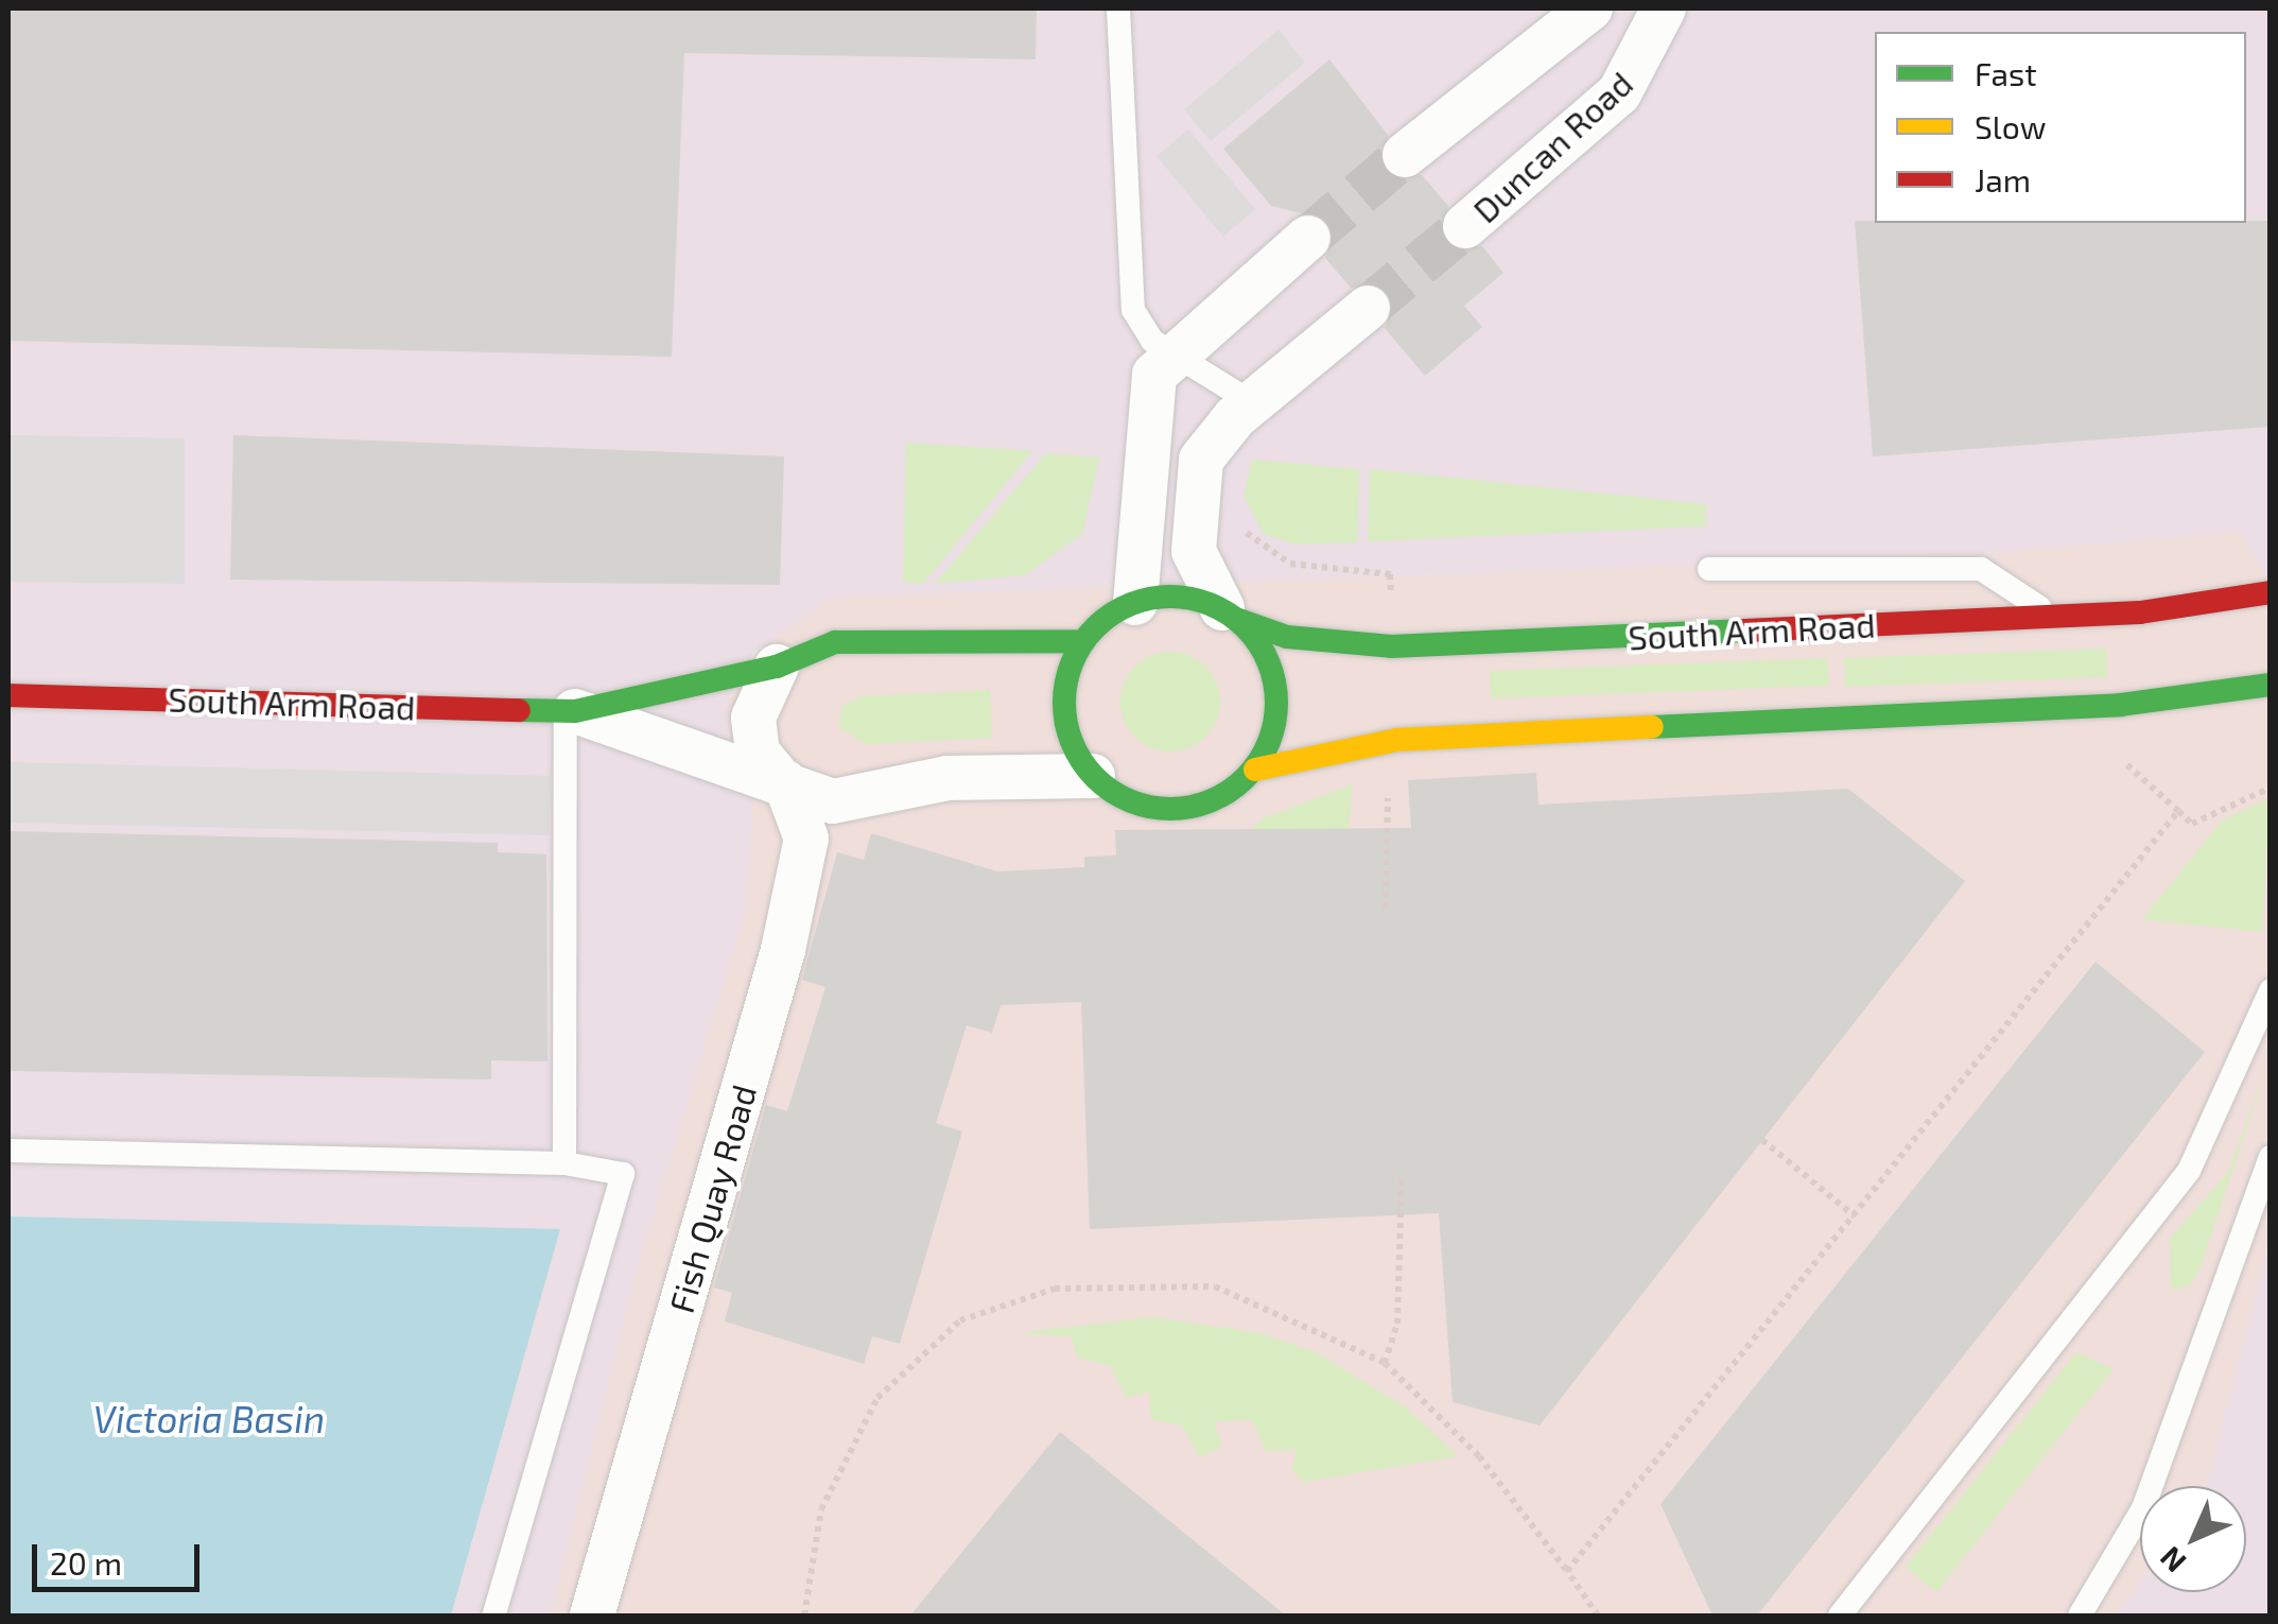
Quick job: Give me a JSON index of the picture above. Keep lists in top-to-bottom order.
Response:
{
  "streets": {
    "street": ["Duncan Road", "South Arm Road", "Fish Quay Road"]
  },
  "crossings": [
    ["South Arm Road", "Fish Quay Road"]
  ],
  "water": ["Victoria Basin"],
  "legend": ["Fast", "Slow", "Jam"],
  "scale_bar": "20 m",
  "north": "bottom left"
}
